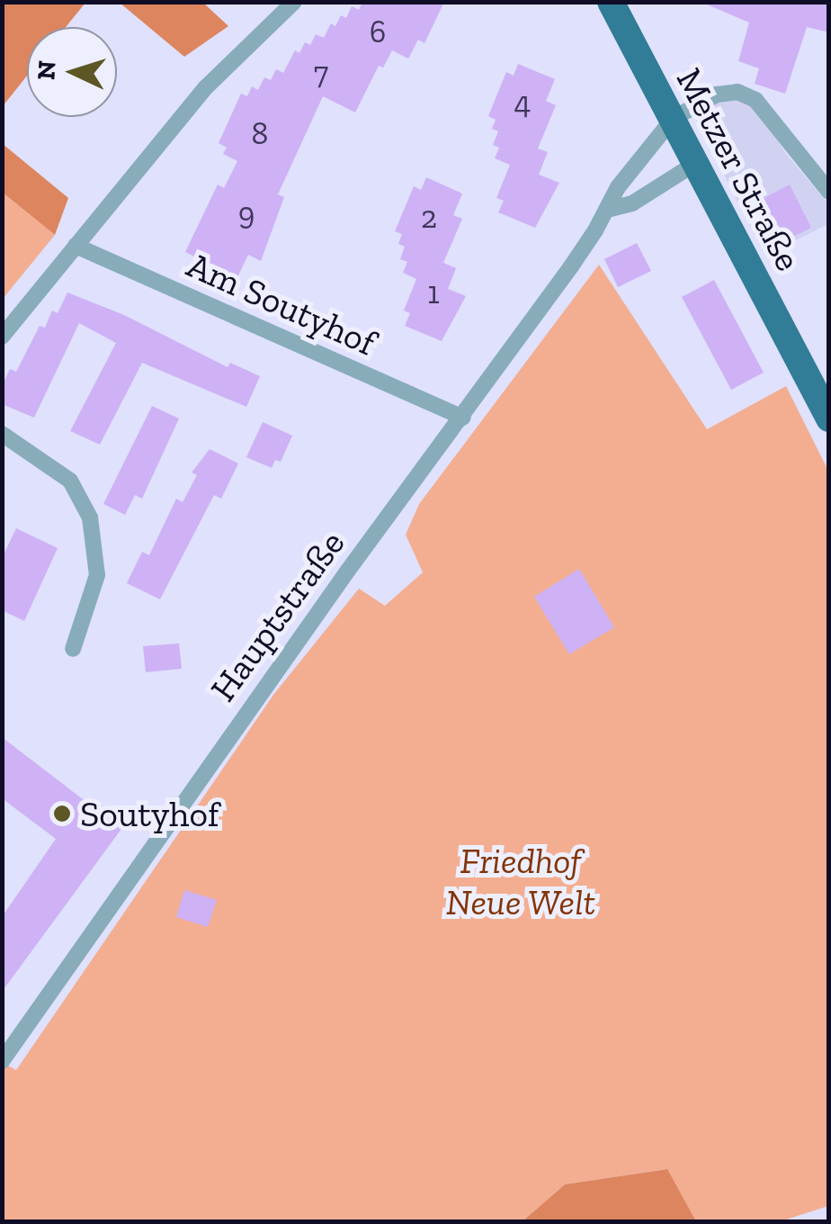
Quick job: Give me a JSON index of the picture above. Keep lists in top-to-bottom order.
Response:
{
  "streets": {
    "main road": ["Metzer Straße"],
    "street": ["Am Soutyhof", "Hauptstraße"]
  },
  "crossings": [
    ["Metzer Straße", "Hauptstraße"],
    ["Am Soutyhof", "Hauptstraße"]
  ],
  "parks": ["Friedhof Neue Welt"],
  "places": ["Soutyhof"],
  "house_numbers": [
    "6",
    "7",
    "4",
    "8",
    "9",
    "2",
    "1"
  ],
  "north": "left"
}
